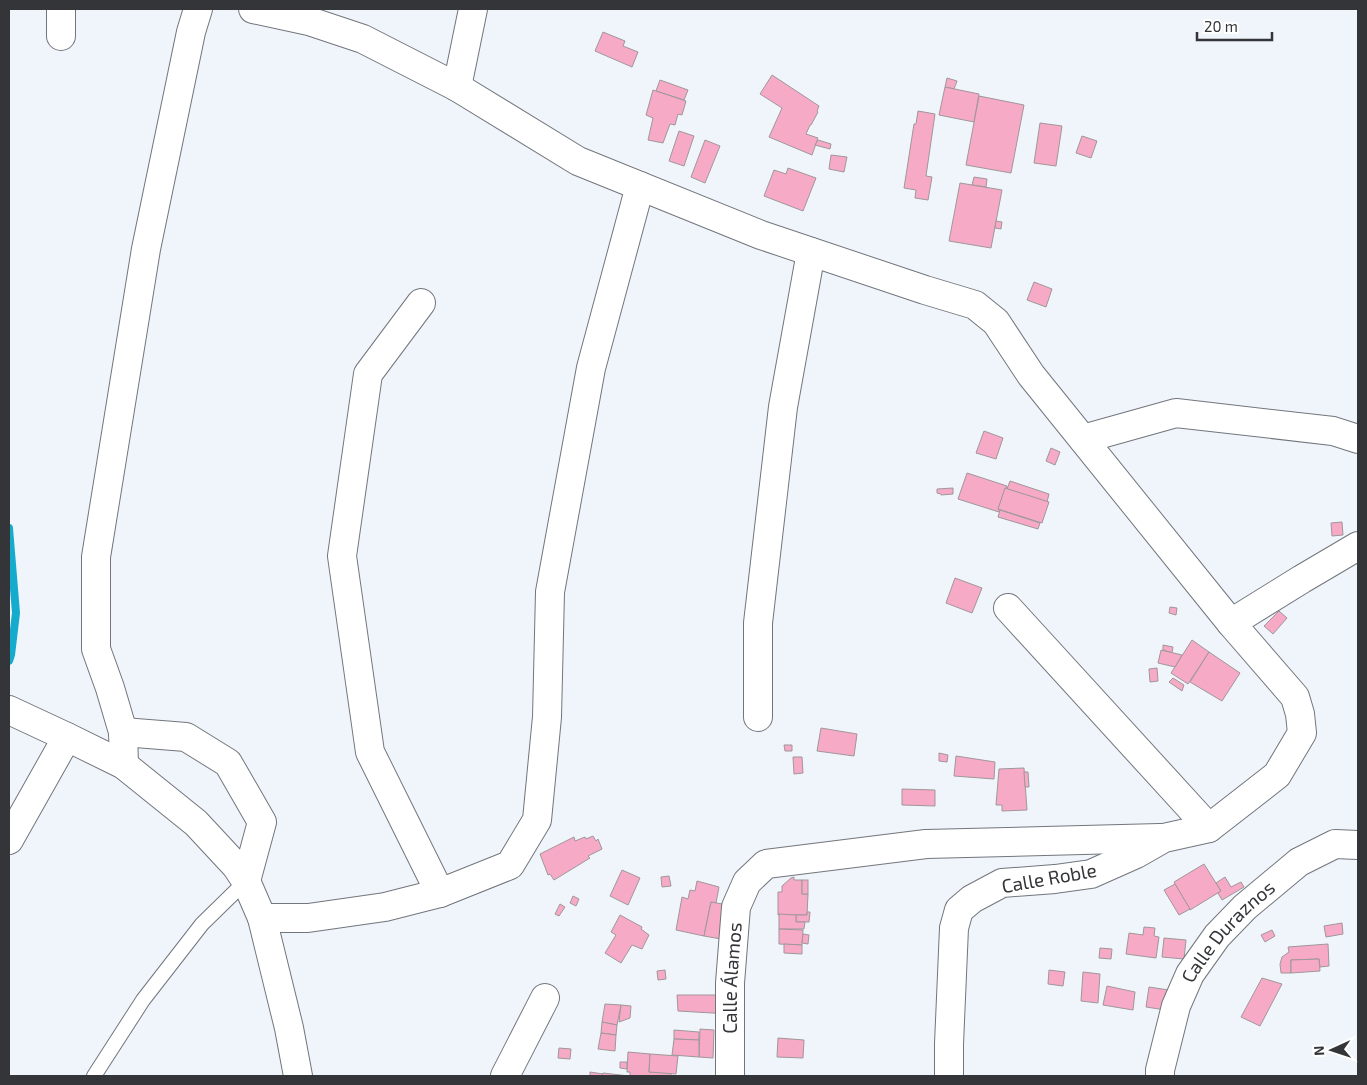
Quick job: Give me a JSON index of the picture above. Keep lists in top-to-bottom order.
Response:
{
  "streets": {
    "street": ["Calle Roble", "Calle Duraznos", "Calle Álamos"]
  },
  "crossings": [
    ["Calle Roble", "Calle Álamos"]
  ],
  "scale_bar": "20 m",
  "north": "left"
}
